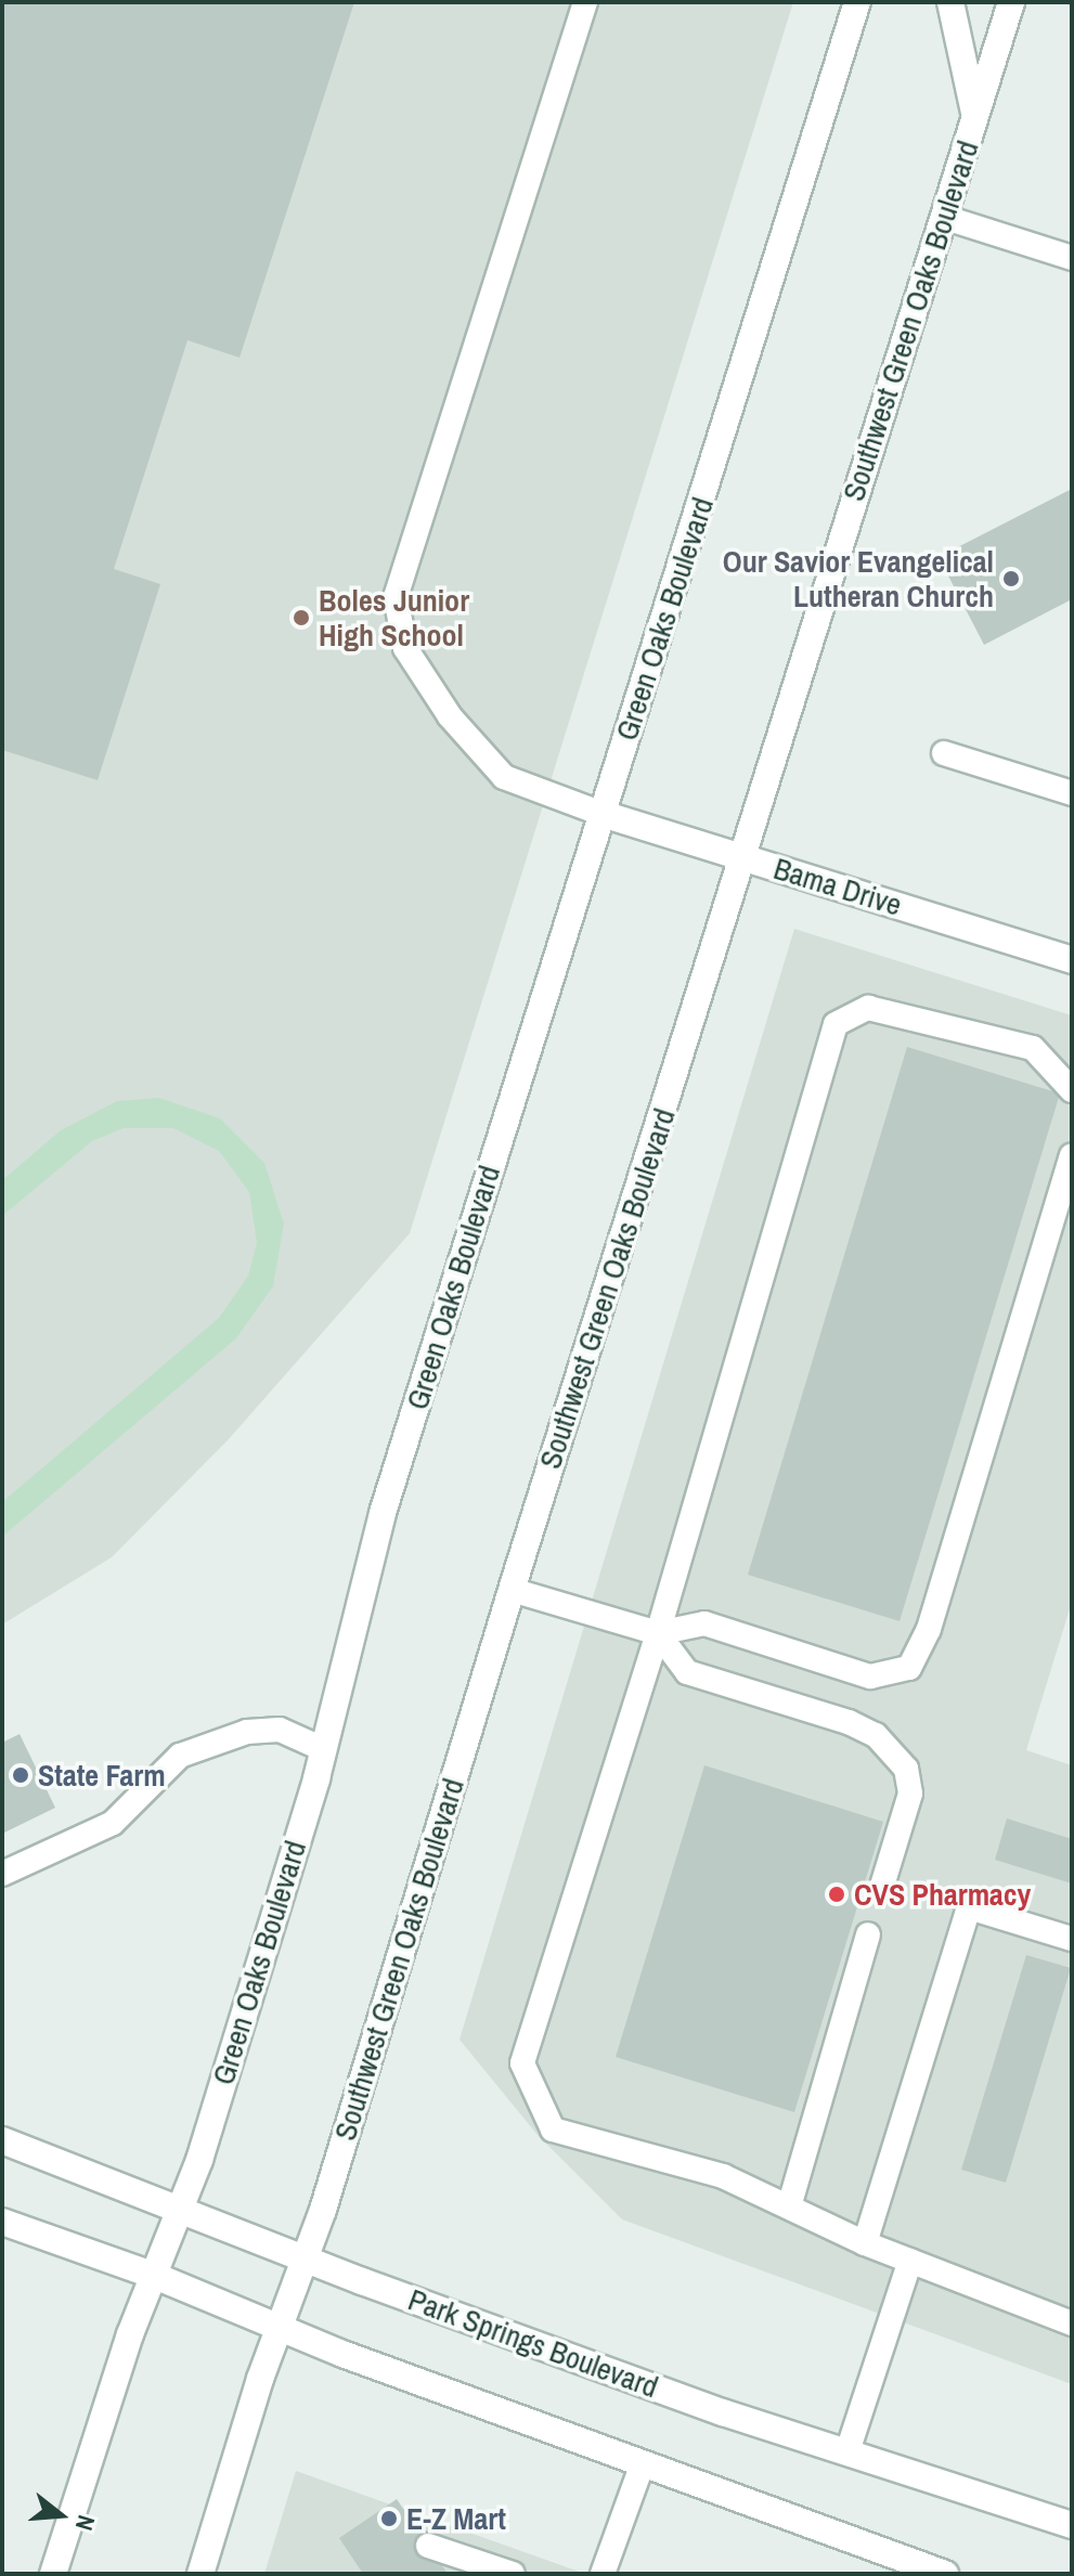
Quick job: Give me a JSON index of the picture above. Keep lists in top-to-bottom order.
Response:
{
  "streets": {
    "main road": [
      "Southwest Green Oaks Boulevard",
      "Green Oaks Boulevard",
      "Bama Drive",
      "Park Springs Boulevard"
    ]
  },
  "crossings": [
    ["Southwest Green Oaks Boulevard", "Bama Drive"],
    ["Southwest Green Oaks Boulevard", "Park Springs Boulevard"],
    ["Green Oaks Boulevard", "Bama Drive"],
    ["Green Oaks Boulevard", "Park Springs Boulevard"]
  ],
  "places": [
    "Our Savior Evangelical Lutheran Church",
    "Boles Junior High School",
    "State Farm",
    "CVS Pharmacy",
    "E-Z Mart"
  ],
  "north": "right"
}
